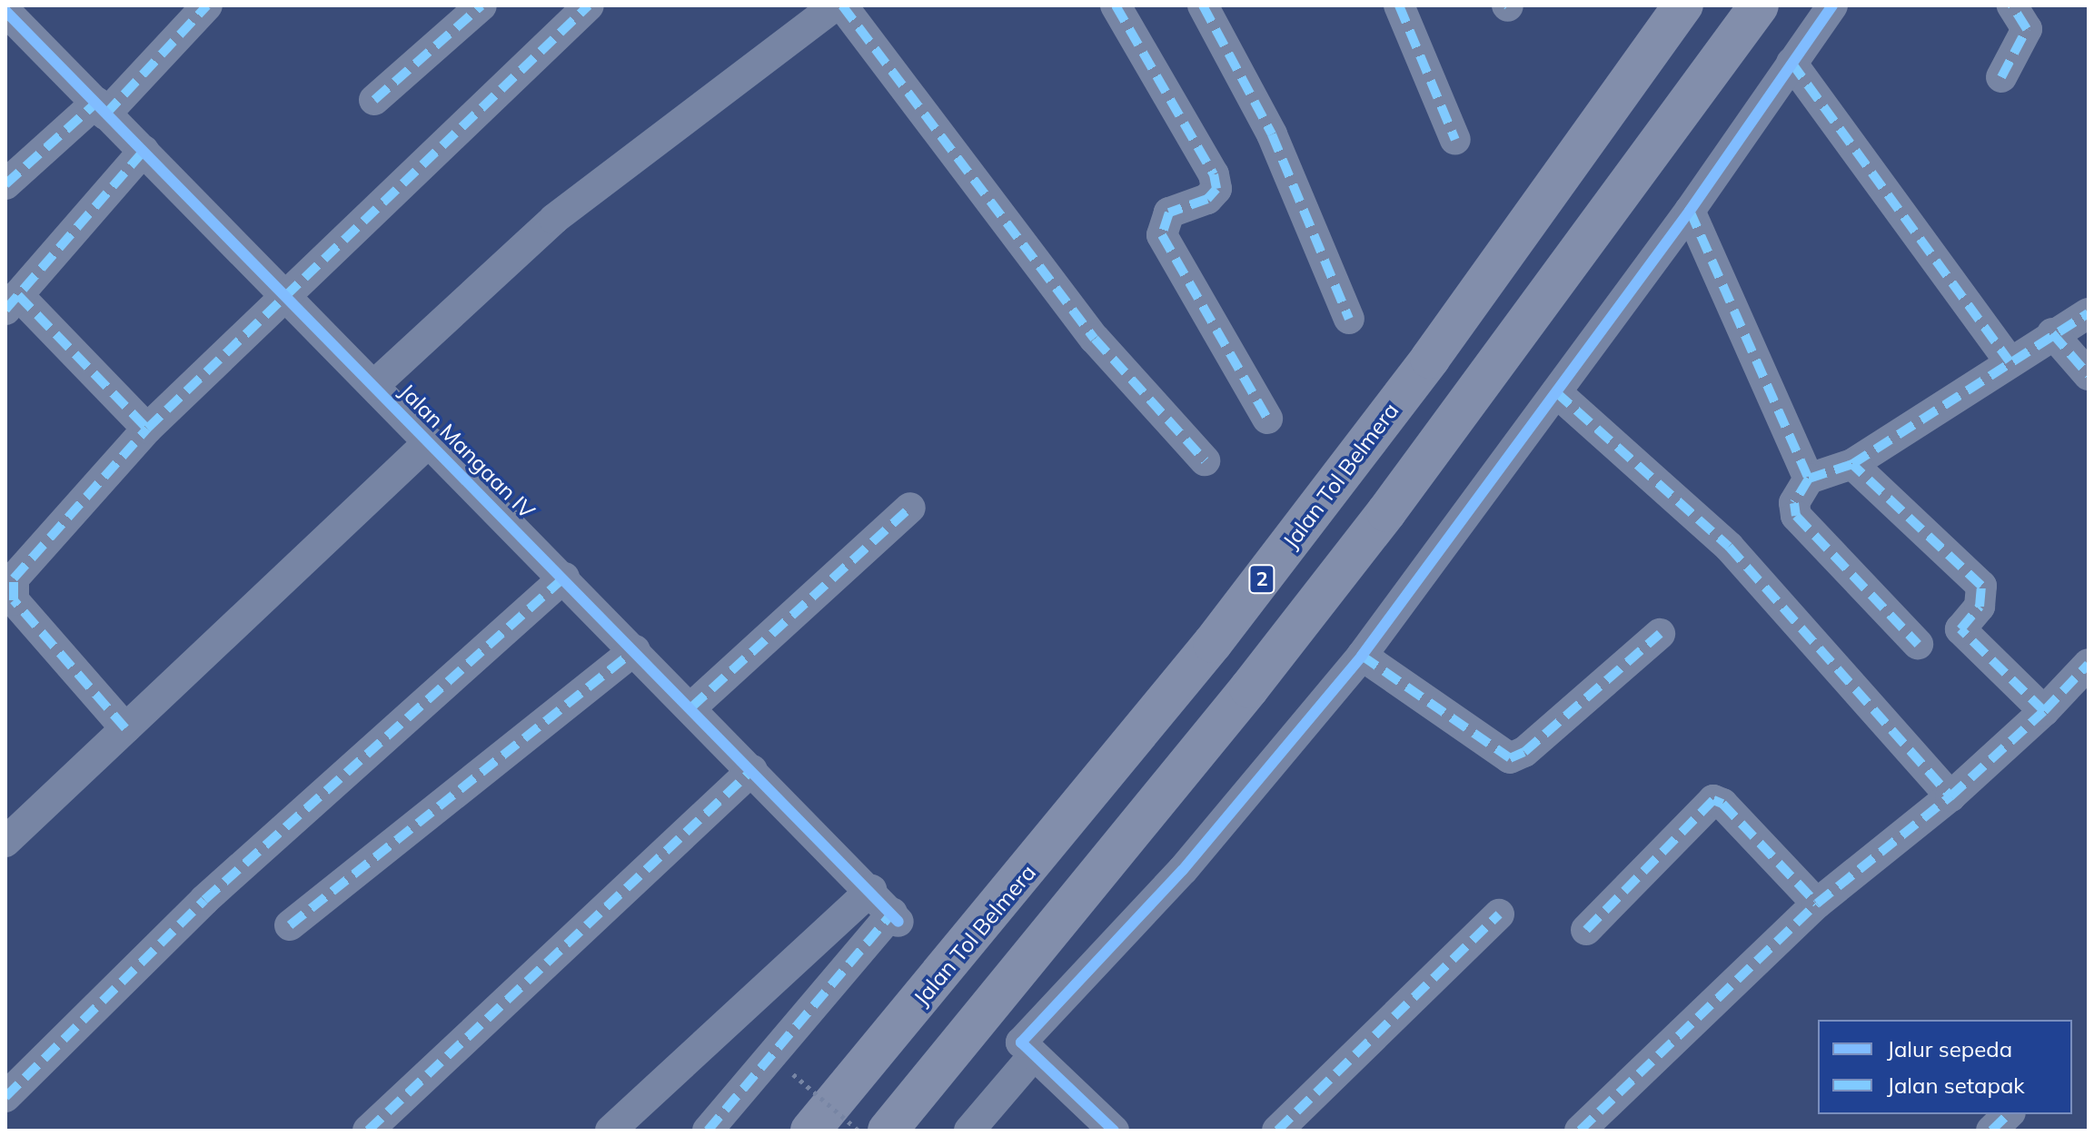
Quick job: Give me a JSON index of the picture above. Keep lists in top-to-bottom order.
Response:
{
  "streets": {
    "highway": ["Jalan Tol Belmera", "2"],
    "street": ["Jalan Mangaan IV"]
  },
  "legend": ["Jalur sepeda", "Jalan setapak"]
}
